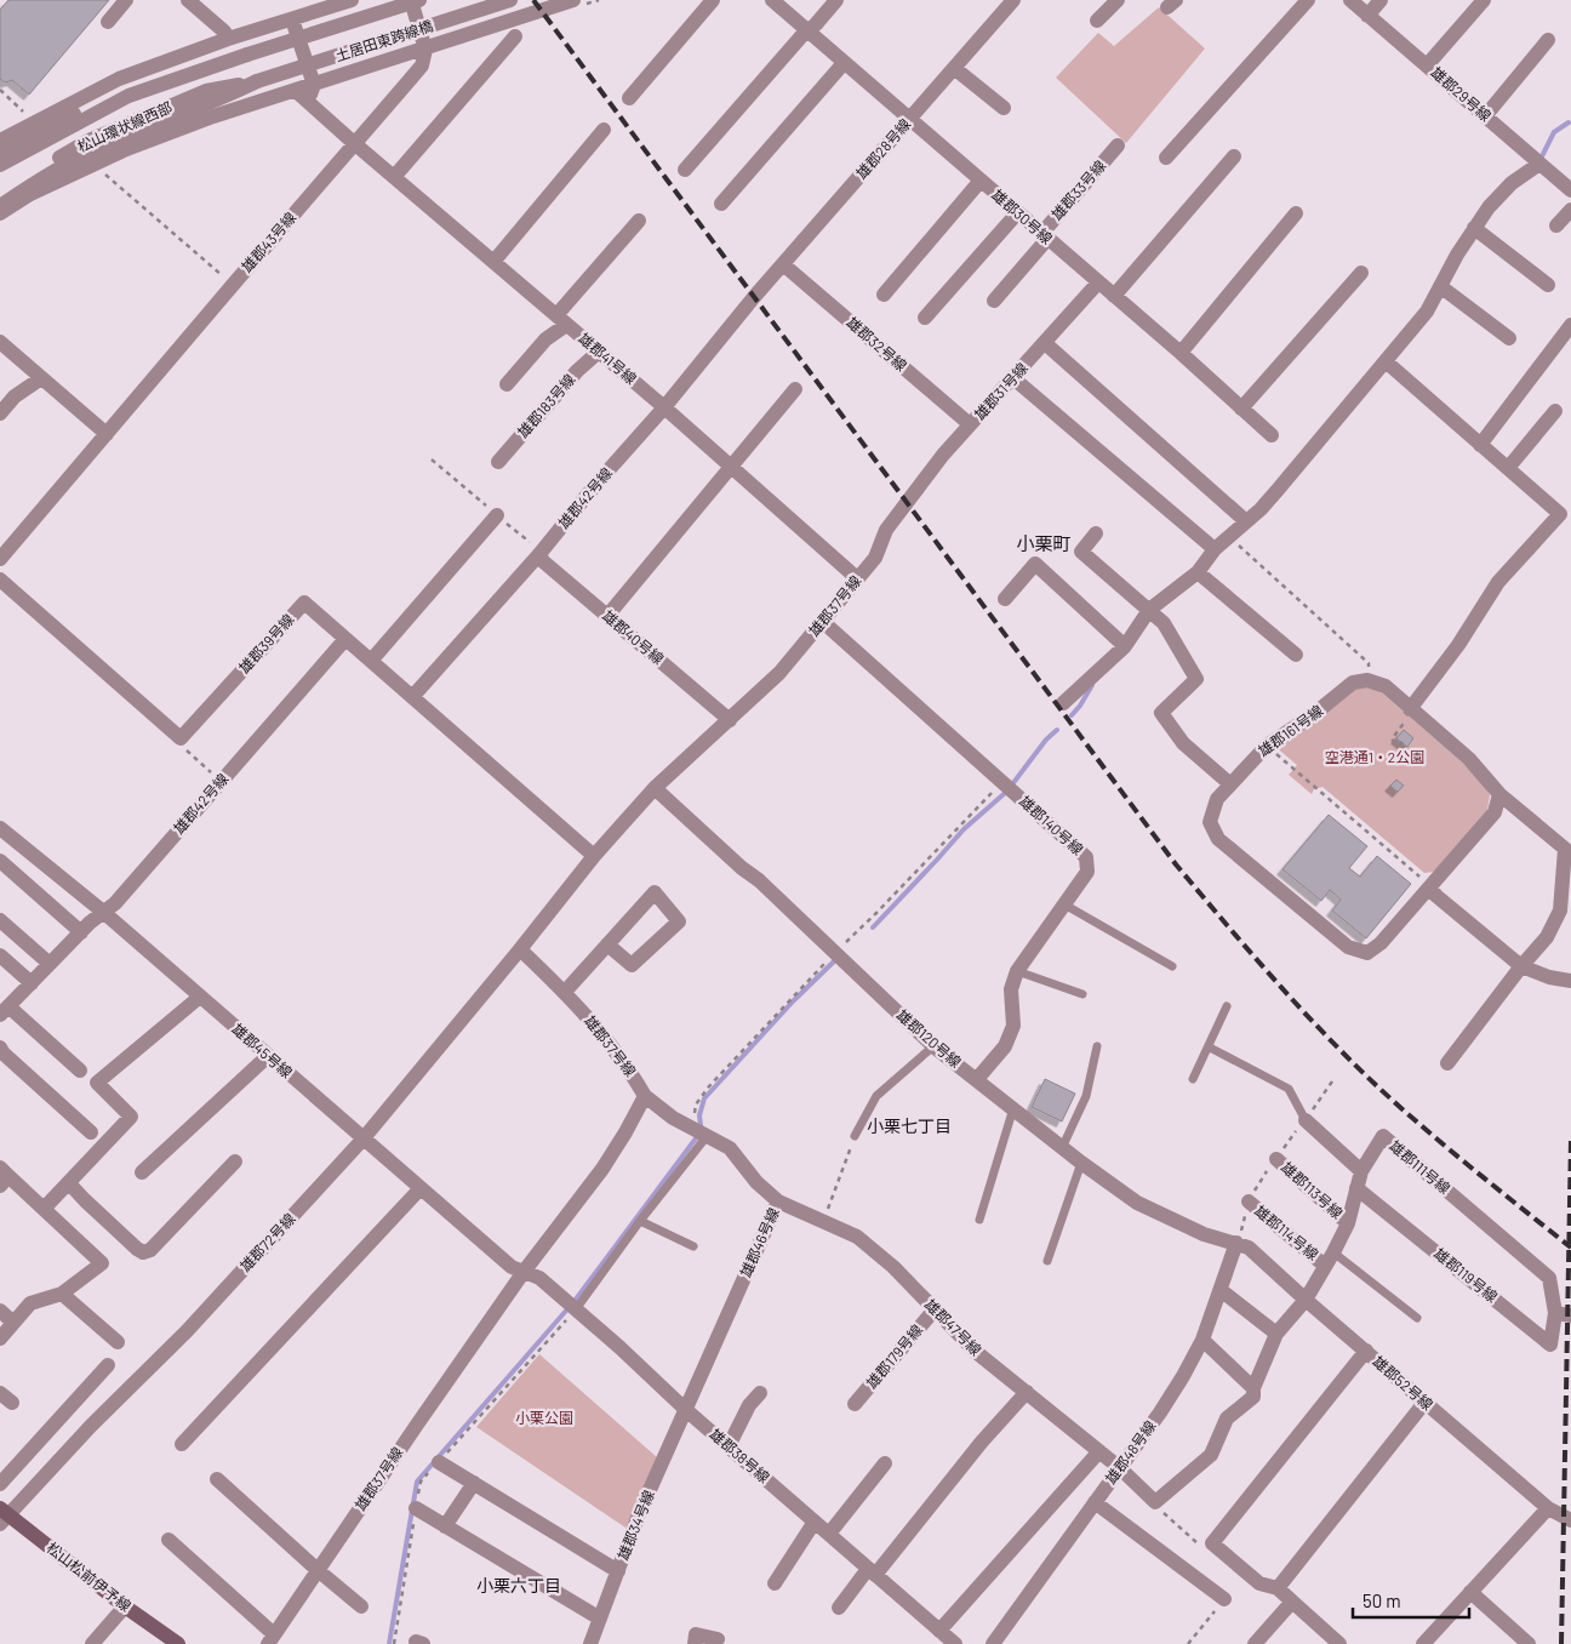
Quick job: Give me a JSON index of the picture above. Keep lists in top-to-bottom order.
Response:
{
  "streets": {
    "main road": ["松山松前伊予線"],
    "street": [
      "土居田東跨線橋",
      "雄郡29号線",
      "松山環状線西部",
      "雄郡28号線",
      "雄郡33号線",
      "雄郡30号線",
      "雄郡43号線",
      "雄郡32号線",
      "雄郡41号線",
      "雄郡31号線",
      "雄郡183号線",
      "雄郡42号線",
      "雄郡37号線",
      "雄郡40号線",
      "雄郡39号線",
      "雄郡161号線",
      "雄郡140号線",
      "雄郡120号線",
      "雄郡45号線",
      "雄郡111号線",
      "雄郡113号線",
      "雄郡114号線",
      "雄郡72号線",
      "雄郡46号線",
      "雄郡119号線",
      "雄郡47号線",
      "雄郡179号線",
      "雄郡52号線",
      "雄郡48号線",
      "雄郡38号線",
      "雄郡34号線"
    ]
  },
  "crossings": [
    ["土居田東跨線橋", "松山環状線西部"],
    ["雄郡28号線", "雄郡30号線"],
    ["雄郡28号線", "雄郡32号線"],
    ["雄郡28号線", "雄郡42号線"],
    ["雄郡33号線", "雄郡30号線"],
    ["雄郡30号線", "雄郡31号線"],
    ["雄郡43号線", "雄郡41号線"],
    ["雄郡32号線", "雄郡31号線"],
    ["雄郡41号線", "雄郡183号線"],
    ["雄郡41号線", "雄郡42号線"],
    ["雄郡41号線", "雄郡37号線"],
    ["雄郡31号線", "雄郡37号線"],
    ["雄郡42号線", "雄郡40号線"],
    ["雄郡42号線", "雄郡39号線"],
    ["雄郡42号線", "雄郡45号線"],
    ["雄郡37号線", "雄郡40号線"],
    ["雄郡37号線", "雄郡39号線"],
    ["雄郡37号線", "雄郡140号線"],
    ["雄郡37号線", "雄郡120号線"],
    ["雄郡37号線", "雄郡45号線"],
    ["雄郡37号線", "雄郡72号線"],
    ["雄郡37号線", "雄郡46号線"],
    ["雄郡37号線", "雄郡38号線"],
    ["雄郡140号線", "雄郡120号線"],
    ["雄郡120号線", "雄郡52号線"],
    ["雄郡120号線", "雄郡48号線"],
    ["雄郡45号線", "雄郡72号線"],
    ["雄郡45号線", "雄郡38号線"],
    ["雄郡111号線", "雄郡113号線"],
    ["雄郡111号線", "雄郡114号線"],
    ["雄郡111号線", "雄郡119号線"],
    ["雄郡111号線", "雄郡47号線"],
    ["雄郡111号線", "雄郡52号線"],
    ["雄郡72号線", "松山松前伊予線"],
    ["雄郡46号線", "雄郡47号線"],
    ["雄郡46号線", "雄郡38号線"],
    ["雄郡46号線", "雄郡34号線"],
    ["雄郡47号線", "雄郡179号線"],
    ["雄郡47号線", "雄郡48号線"],
    ["雄郡52号線", "雄郡48号線"],
    ["雄郡38号線", "雄郡34号線"]
  ],
  "districts": ["小栗町", "小栗七丁目", "小栗六丁目"],
  "parks": ["空港通1・2公園", "小栗公園"],
  "scale_bar": "50 m"
}
